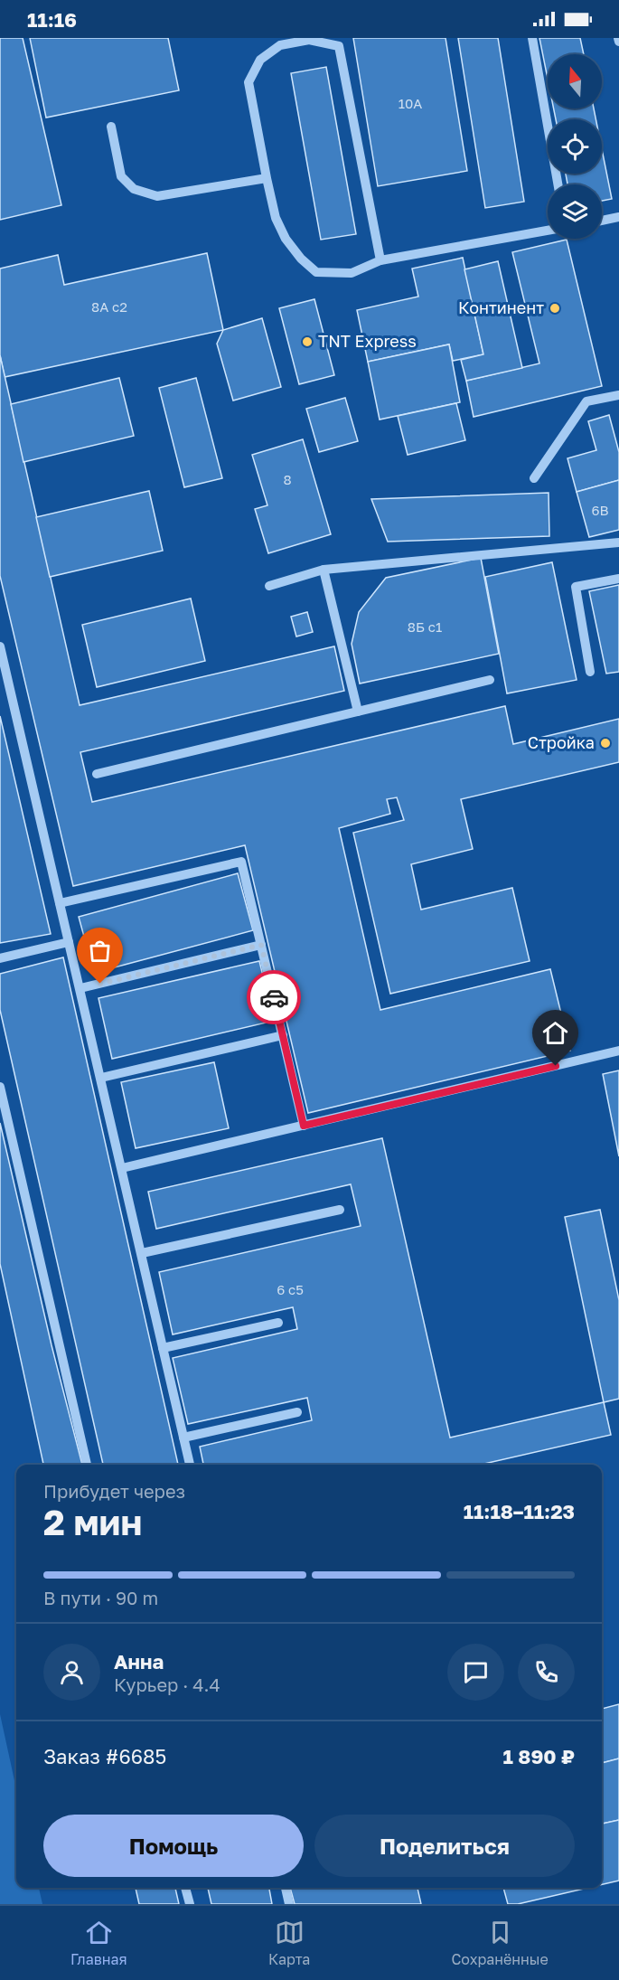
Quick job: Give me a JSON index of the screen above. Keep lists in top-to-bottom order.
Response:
{
  "places": ["Континент", "TNT Express", "Стройка"],
  "house_numbers": [
    "10А",
    "8А с2",
    "8",
    "6В",
    "8Б с1",
    "6 с5"
  ],
  "north": "top",
  "page": {
    "status": "11:16",
    "heading": ["2 мин", "Прибудет через", "11:18–11:23"],
    "panel": [
      "Анна",
      "Курьер · 4.4",
      "Заказ #6685",
      "1 890 ₽"
    ],
    "bar": "В пути · 90 m",
    "buttons": ["Помощь", "Поделиться"],
    "tabs": ["Главная", "Карта", "Сохранённые"]
  }
}
